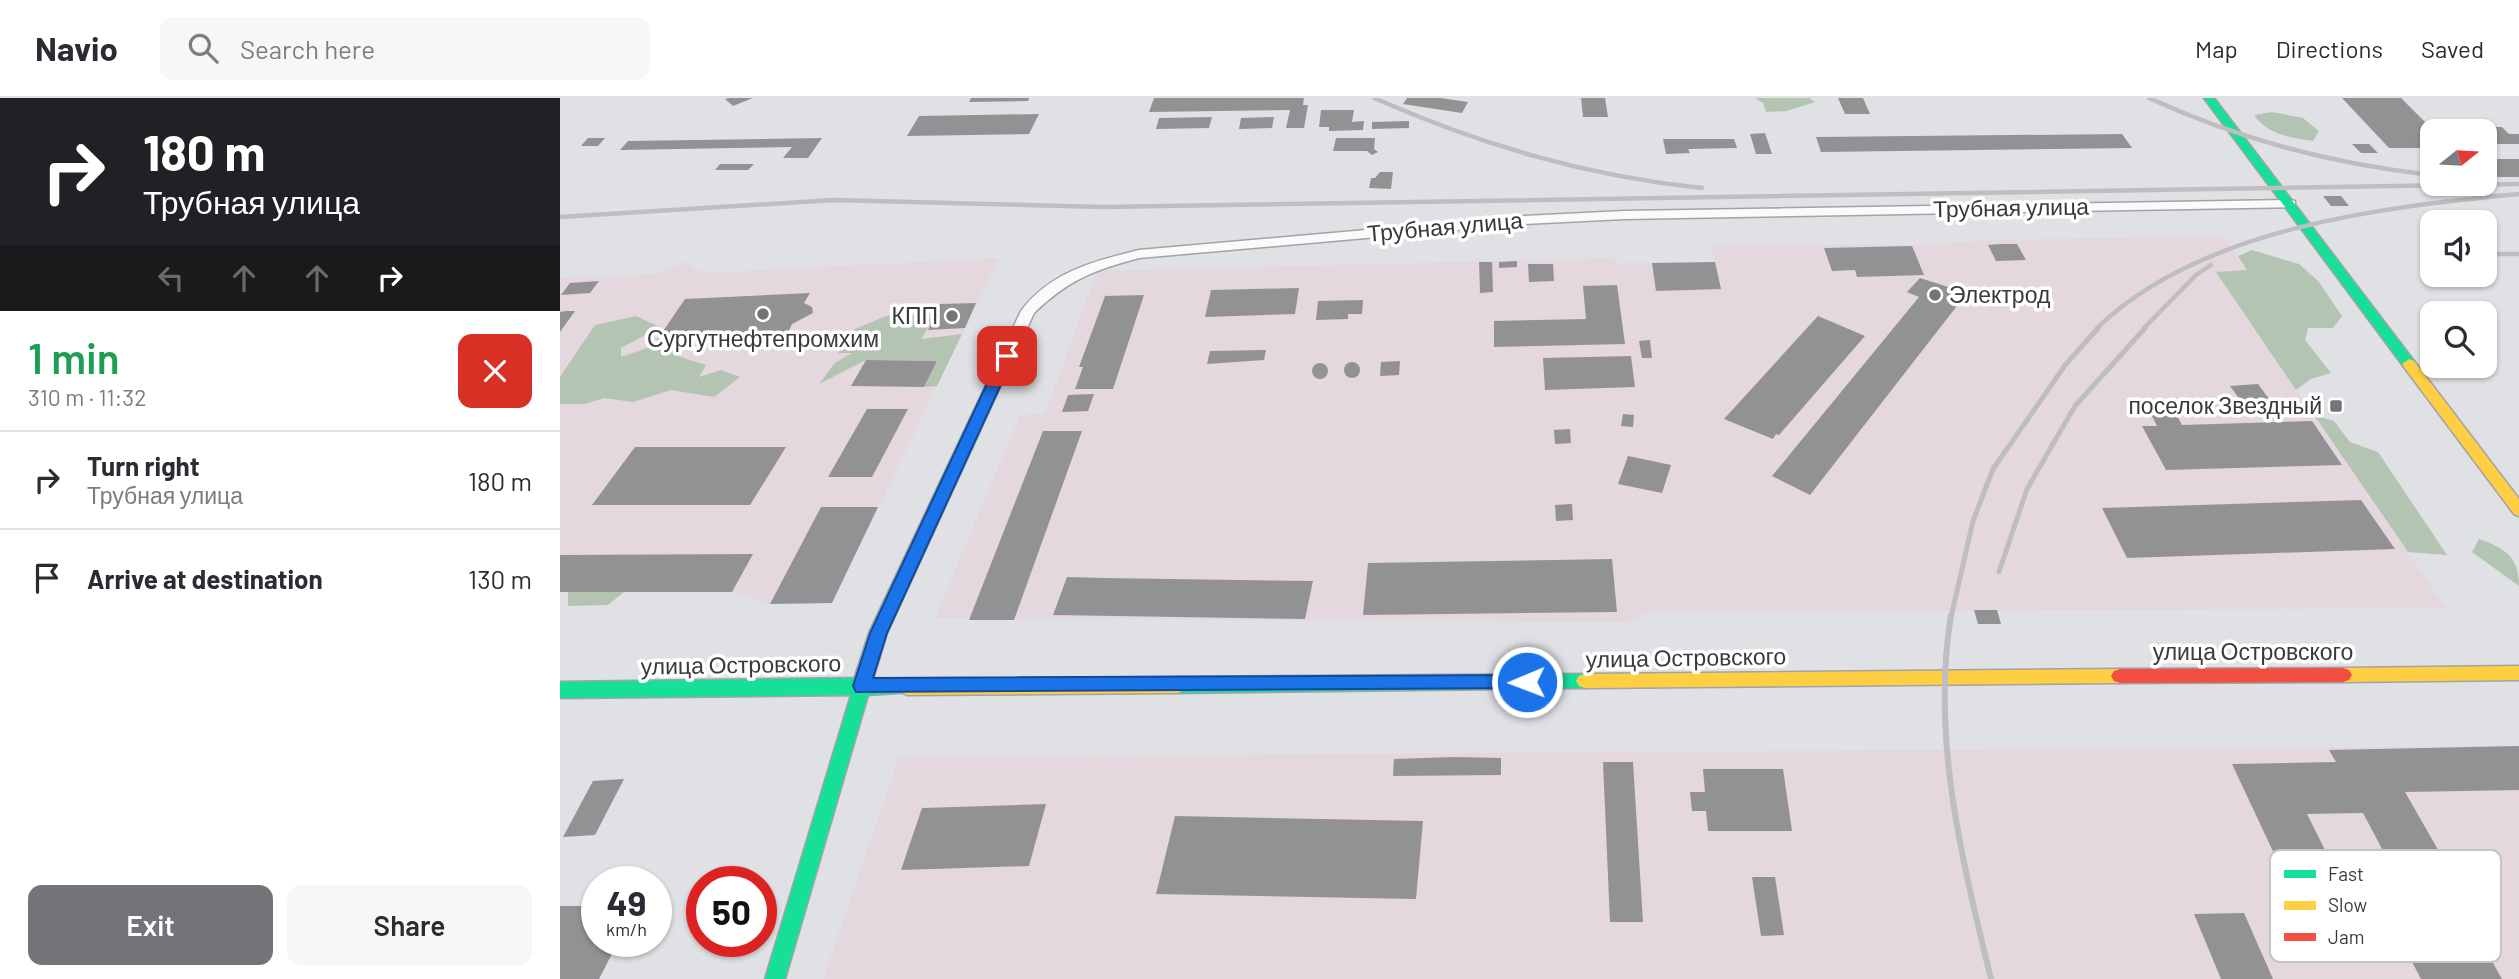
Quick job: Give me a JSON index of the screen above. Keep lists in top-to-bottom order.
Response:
{
  "streets": {
    "main road": ["улица Островского"],
    "street": ["Трубная улица"]
  },
  "crossings": [
    ["Трубная улица", "улица Островского"]
  ],
  "places": {
    "other": ["Электрод", "Сургутнефтепромхим", "КПП"],
    "transit": ["поселок Звездный"]
  },
  "legend": ["Fast", "Slow", "Jam"],
  "north": "right",
  "page": {
    "header": "Navio",
    "search": "Search here",
    "nav": ["Map", "Directions", "Saved"],
    "turn": ["180 m", "Трубная улица"],
    "heading": ["1 min", "310 m · 11:32"],
    "list": [
      {
        "name": "Turn right",
        "note": "Трубная улица",
        "value": "180 m"
      },
      {
        "name": "Arrive at destination",
        "value": "130 m"
      }
    ],
    "speed": "49 km/h",
    "limit": "50",
    "buttons": ["Exit", "Share"]
  }
}
